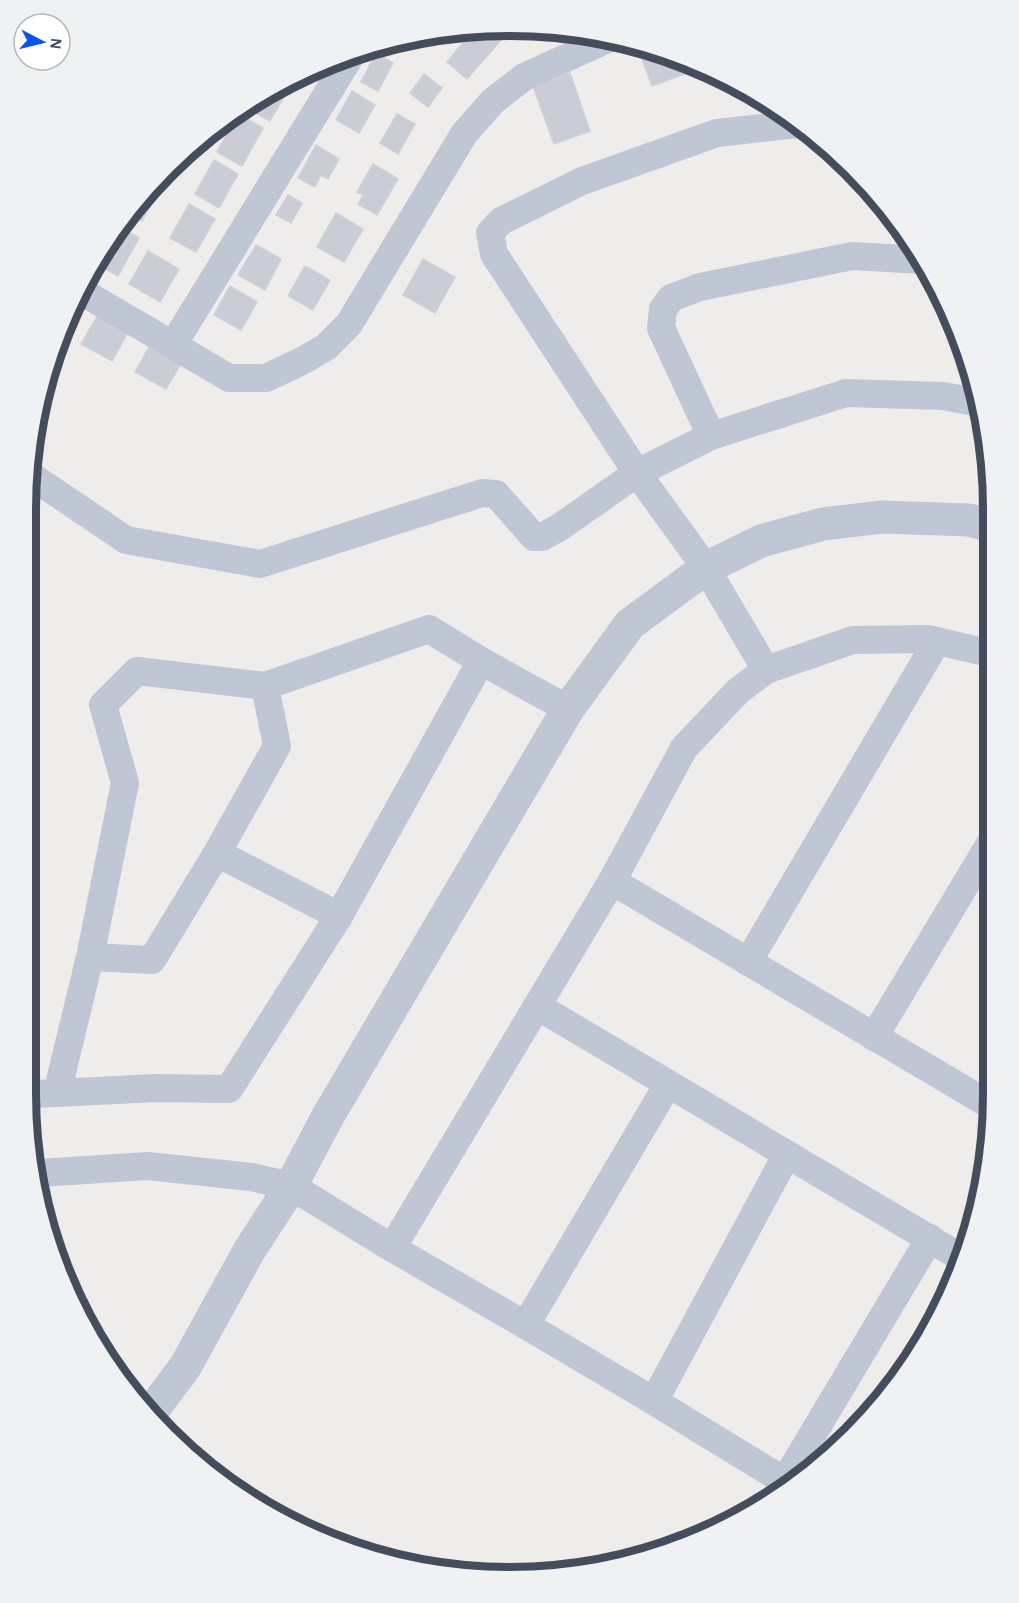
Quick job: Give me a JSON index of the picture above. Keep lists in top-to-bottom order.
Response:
{
  "north": "right"
}
